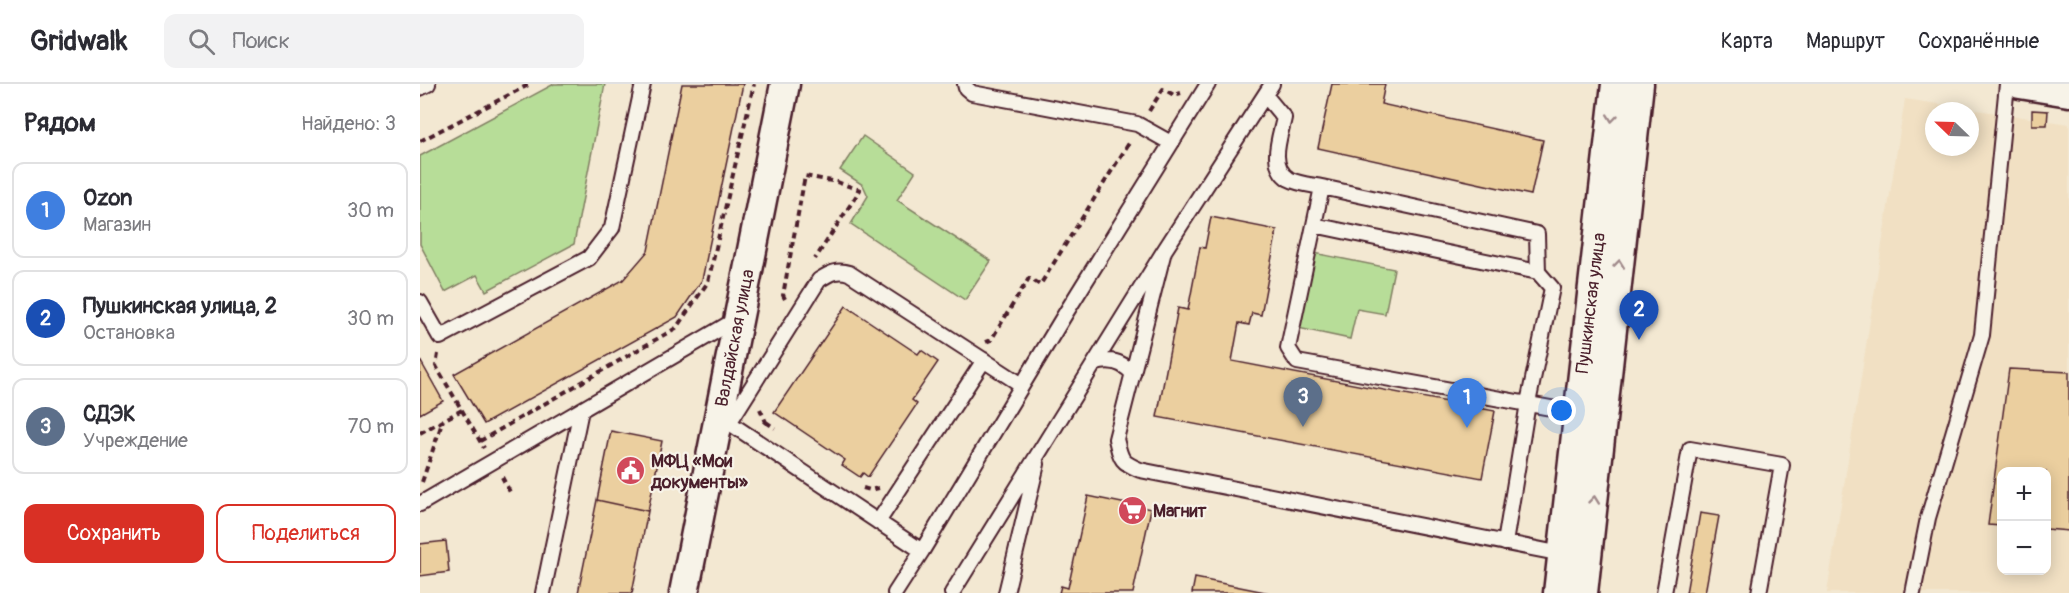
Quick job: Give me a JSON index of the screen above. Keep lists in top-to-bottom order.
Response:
{
  "streets": {
    "street": ["Пушкинская улица", "Валдайская улица"]
  },
  "places": {
    "public building": ["МФЦ «Мои документы»"],
    "supermarket": ["Магнит"]
  },
  "north": "top left",
  "page": {
    "header": "Gridwalk",
    "search": "Поиск",
    "nav": ["Карта", "Маршрут", "Сохранённые"],
    "heading": ["Рядом", "Найдено: 3"],
    "list": [
      {
        "mark": "1",
        "name": "Ozon",
        "note": "Магазин",
        "value": "30 m"
      },
      {
        "mark": "2",
        "name": "Пушкинская улица, 2",
        "note": "Остановка",
        "value": "30 m"
      },
      {
        "mark": "3",
        "name": "СДЭК",
        "note": "Учреждение",
        "value": "70 m"
      }
    ],
    "pins": ["2", "3", "1"],
    "map_buttons": ["+", "−"],
    "buttons": ["Сохранить", "Поделиться"]
  }
}
